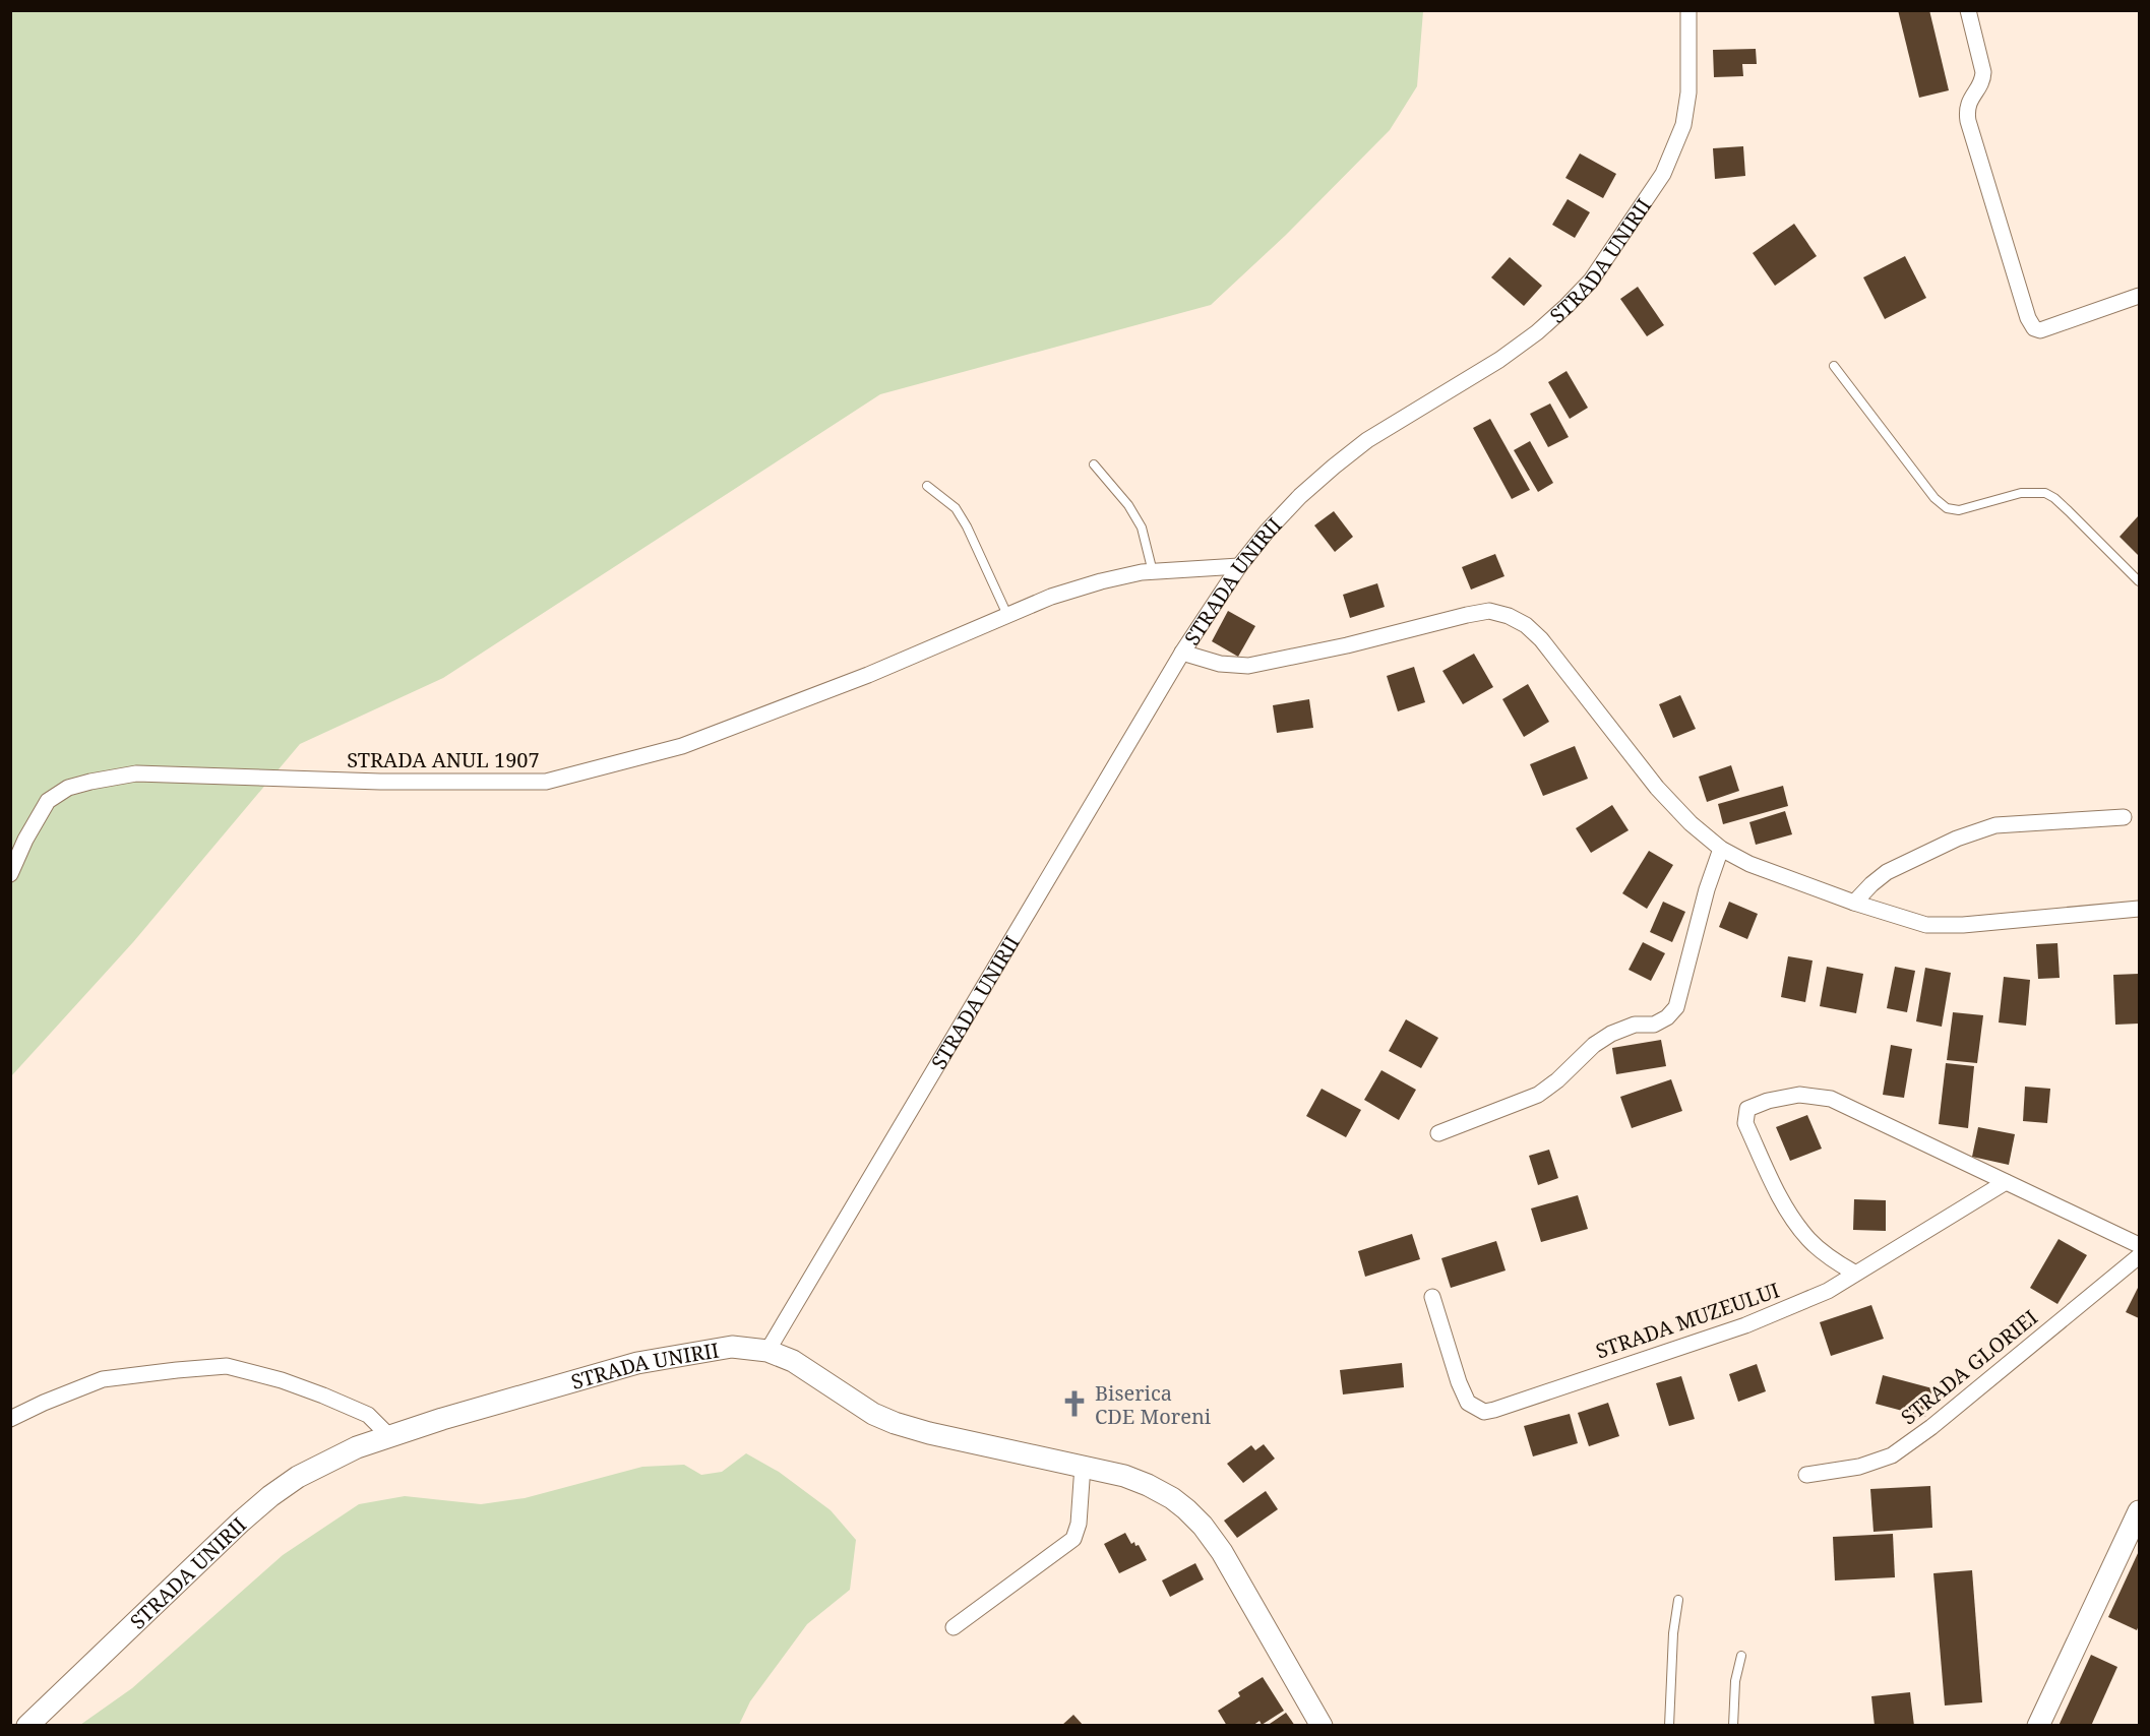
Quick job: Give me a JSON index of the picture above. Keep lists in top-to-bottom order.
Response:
{
  "streets": {
    "main road": ["STRADA UNIRII"],
    "street": ["STRADA ANUL 1907", "STRADA MUZEULUI", "STRADA GLORIEI"]
  },
  "crossings": [
    ["STRADA UNIRII", "STRADA ANUL 1907"]
  ],
  "places": {
    "church": ["Biserica CDE Moreni"]
  }
}
